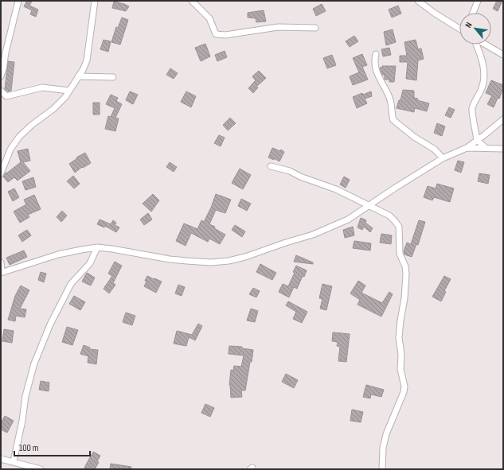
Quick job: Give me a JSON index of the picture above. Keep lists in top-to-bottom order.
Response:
{
  "scale_bar": "100 m",
  "north": "top left"
}
